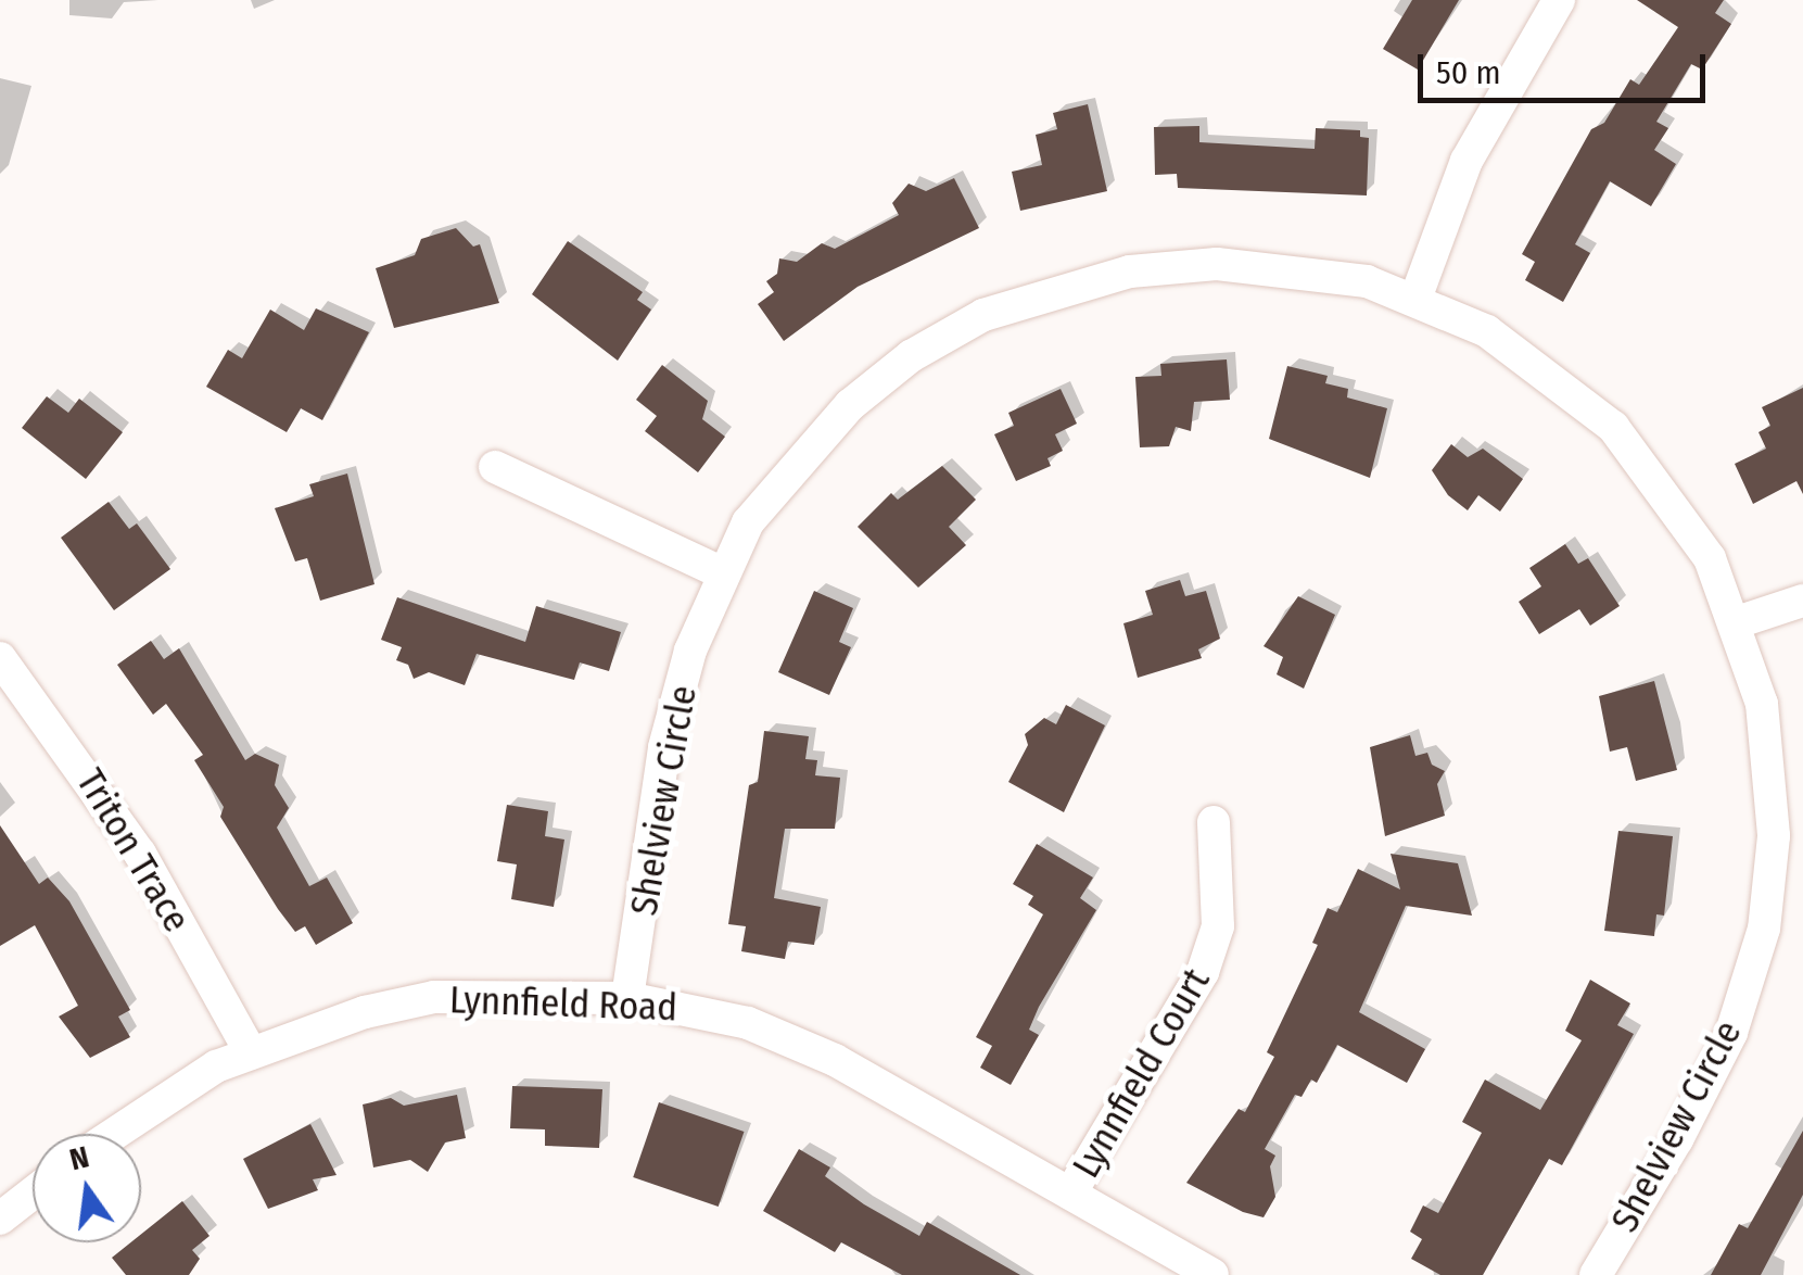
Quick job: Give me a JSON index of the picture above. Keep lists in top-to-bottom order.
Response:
{
  "streets": {
    "street": [
      "Shelview Circle",
      "Triton Trace",
      "Lynnfield Road",
      "Lynnfield Court"
    ]
  },
  "crossings": [
    ["Shelview Circle", "Lynnfield Road"],
    ["Triton Trace", "Lynnfield Road"],
    ["Lynnfield Road", "Lynnfield Court"]
  ],
  "scale_bar": "50 m",
  "north": "top"
}
